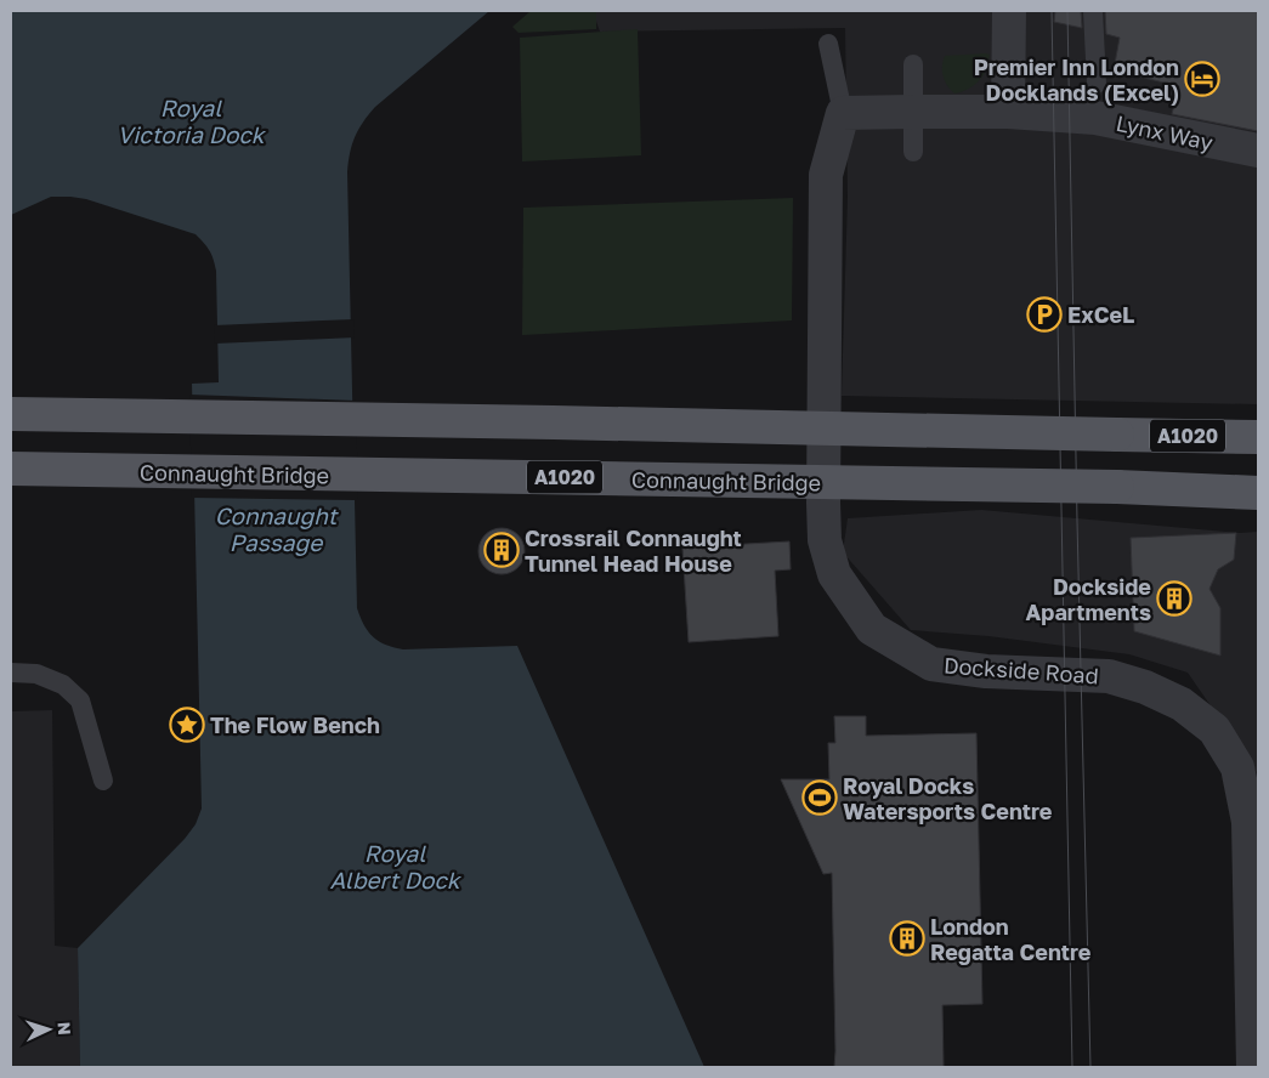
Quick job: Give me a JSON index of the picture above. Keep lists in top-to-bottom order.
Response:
{
  "streets": {
    "main road": ["A1020", "Connaught Bridge"],
    "street": ["Lynx Way", "Dockside Road"]
  },
  "crossings": [
    ["Lynx Way", "Dockside Road"]
  ],
  "water": ["Royal Victoria Dock", "Connaught Passage", "Royal Albert Dock"],
  "places": {
    "hotel": ["Premier Inn London Docklands (Excel)"],
    "parking": ["ExCeL"],
    "building": ["Crossrail Connaught Tunnel Head House", "Dockside Apartments", "London Regatta Centre"],
    "place": ["The Flow Bench"],
    "sports": ["Royal Docks Watersports Centre"]
  },
  "north": "right"
}
